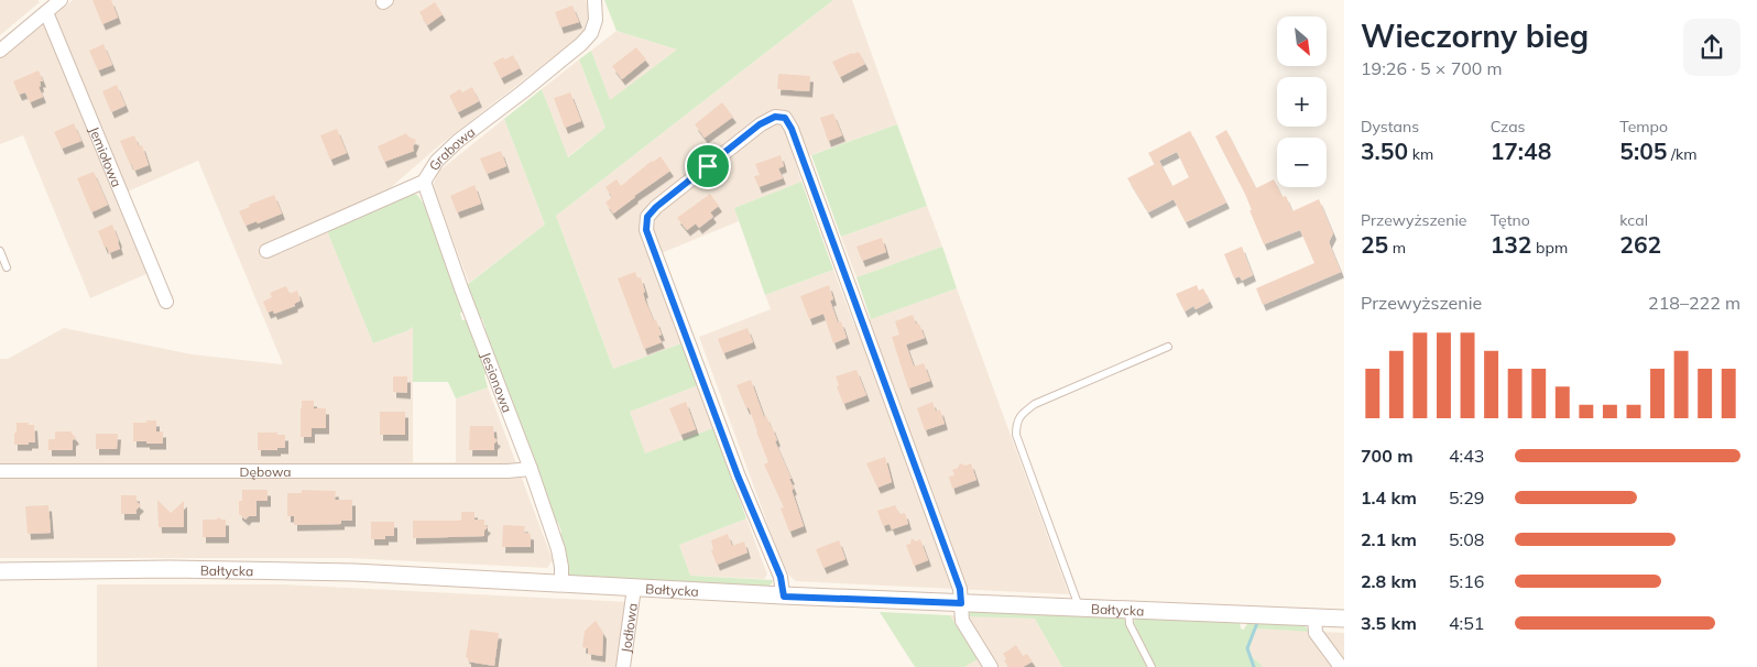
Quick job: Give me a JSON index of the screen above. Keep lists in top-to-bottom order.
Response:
{
  "streets": {
    "street": [
      "Grabowa",
      "Jemiołowa",
      "Jesionowa",
      "Dębowa",
      "Bałtycka",
      "Jodłowa"
    ]
  },
  "crossings": [
    ["Grabowa", "Jesionowa"],
    ["Jesionowa", "Dębowa"],
    ["Jesionowa", "Bałtycka"],
    ["Bałtycka", "Jodłowa"]
  ],
  "north": "bottom right",
  "page": {
    "heading": ["Wieczorny bieg", "19:26 · 5 × 700 m"],
    "map_buttons": ["+", "−"],
    "stats": [
      ["Dystans", "3.50 km"],
      ["Czas", "17:48"],
      ["Tempo", "5:05 /km"],
      ["Przewyższenie", "25 m"],
      ["Tętno", "132 bpm"],
      ["kcal", "262"]
    ],
    "chart": ["Przewyższenie", "218–222 m"],
    "list": [
      {
        "name": "700 m",
        "note": "4:43"
      },
      {
        "name": "1.4 km",
        "note": "5:29"
      },
      {
        "name": "2.1 km",
        "note": "5:08"
      },
      {
        "name": "2.8 km",
        "note": "5:16"
      },
      {
        "name": "3.5 km",
        "note": "4:51"
      }
    ]
  }
}
